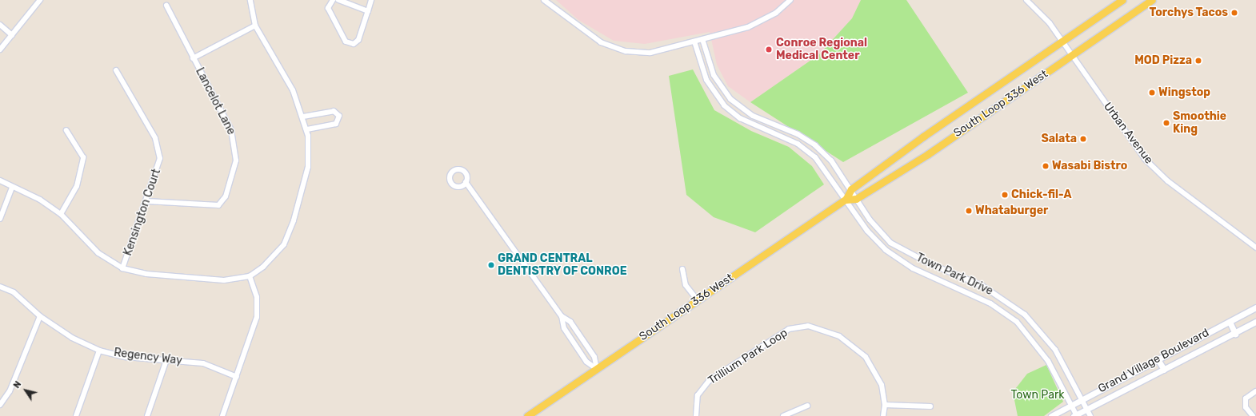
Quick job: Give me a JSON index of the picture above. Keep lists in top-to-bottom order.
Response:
{
  "streets": {
    "main road": ["South Loop 336 West"],
    "street": [
      "Lancelot Lane",
      "Urban Avenue",
      "Kensington Court",
      "Town Park Drive",
      "Regency Way",
      "Trillium Park Loop",
      "Grand Village Boulevard"
    ]
  },
  "crossings": [
    ["Lancelot Lane", "Kensington Court"],
    ["South Loop 336 West", "Urban Avenue"],
    ["South Loop 336 West", "Town Park Drive"],
    ["Town Park Drive", "Grand Village Boulevard"]
  ],
  "parks": ["Town Park"],
  "places": [
    "Torchys Tacos",
    "Conroe Regional Medical Center",
    "MOD Pizza",
    "Wingstop",
    "Smoothie King",
    "Salata",
    "Wasabi Bistro",
    "Chick-fil-A",
    "Whataburger",
    "GRAND CENTRAL DENTISTRY OF CONROE"
  ],
  "north": "top left"
}
